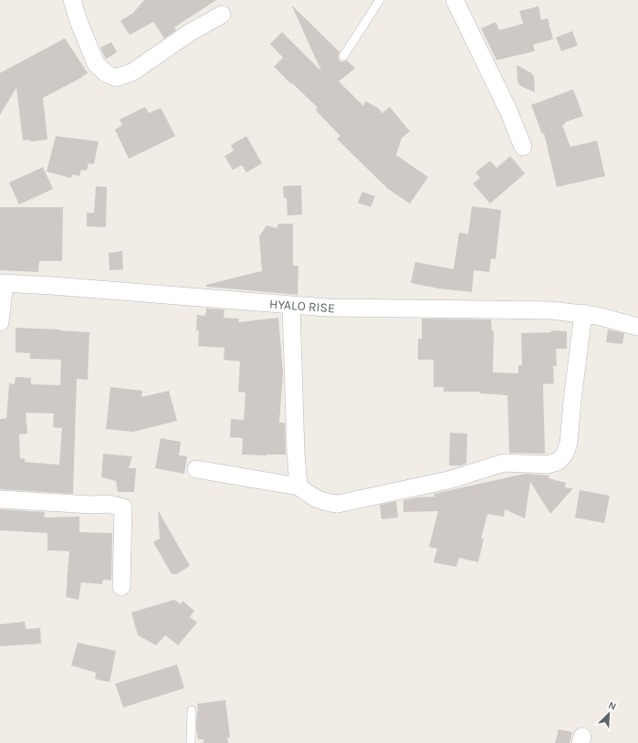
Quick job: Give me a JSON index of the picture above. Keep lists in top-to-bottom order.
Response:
{
  "streets": {
    "street": ["HYALO RISE"]
  },
  "north": "top right"
}
